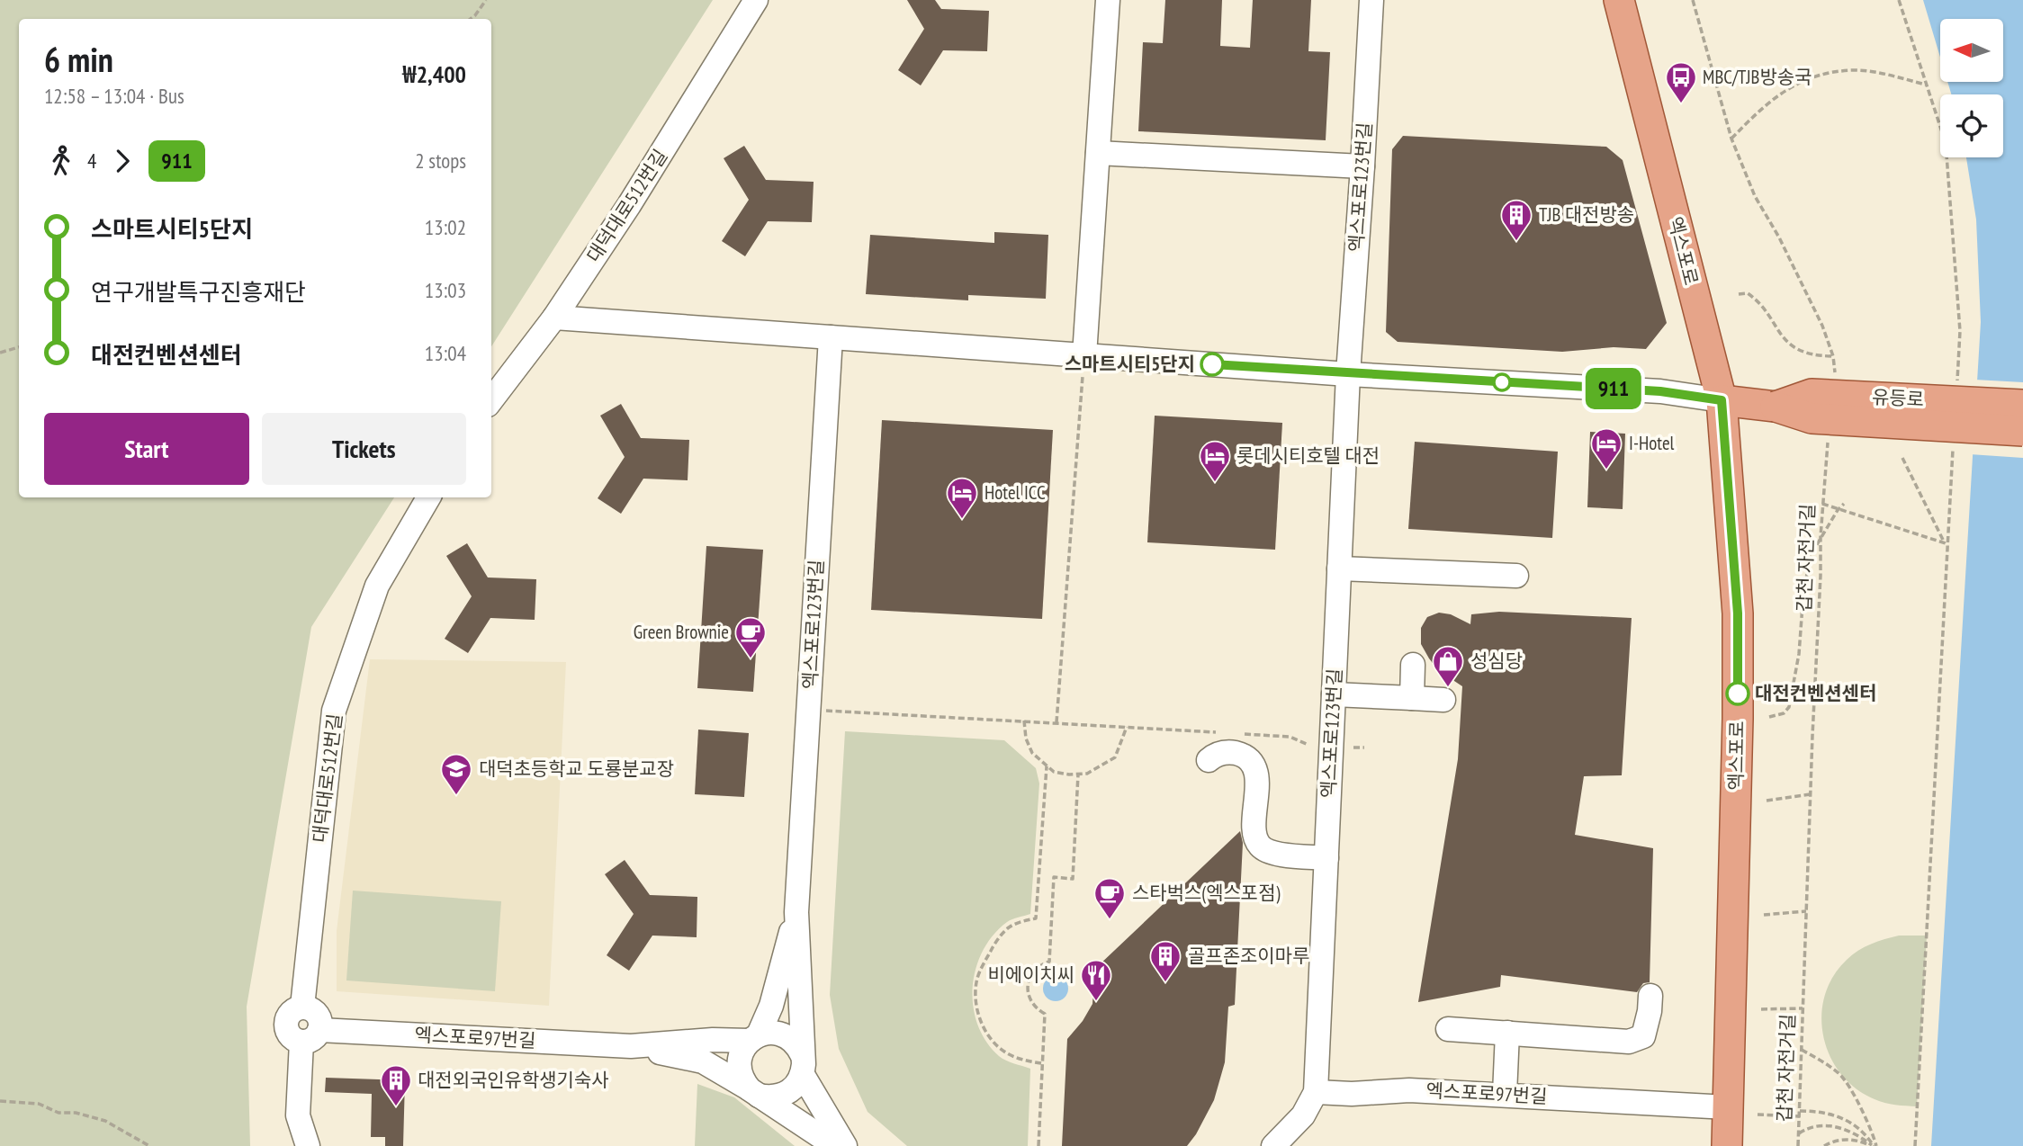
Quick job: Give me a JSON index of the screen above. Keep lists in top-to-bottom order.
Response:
{
  "streets": {
    "main road": ["엑스포로", "유등로"],
    "street": ["엑스포로123번길", "대덕대로512번길", "엑스포로97번길"],
    "path": ["갑천 자전거길"]
  },
  "crossings": [
    ["엑스포로123번길", "엑스포로97번길"],
    ["대덕대로512번길", "엑스포로97번길"],
    ["엑스포로", "유등로"],
    ["엑스포로", "엑스포로97번길"]
  ],
  "places": {
    "bus stop": ["MBC/TJB방송국"],
    "building": ["TJB 대전방송", "골프존조이마루", "대전외국인유학생기숙사"],
    "other": ["스마트시티5단지", "대전컨벤션센터"],
    "hotel": ["I-Hotel", "롯데시티호텔 대전", "Hotel ICC"],
    "cafe": ["Green Brownie", "스타벅스(엑스포점)"],
    "shop": ["성심당"],
    "school or university": ["대덕초등학교 도룡분교장"],
    "restaurant": ["비에이치씨"]
  },
  "lines": ["bus line 911"],
  "north": "left",
  "page": {
    "on_map": "911",
    "heading": ["6 min", "12:58 – 13:04 · Bus", "₩2,400"],
    "legs": ["4", "911", "2 stops"],
    "list": [
      {
        "name": "스마트시티5단지",
        "value": "13:02"
      },
      {
        "name": "연구개발특구진흥재단",
        "value": "13:03"
      },
      {
        "name": "대전컨벤션센터",
        "value": "13:04"
      }
    ],
    "buttons": ["Start", "Tickets"]
  }
}
